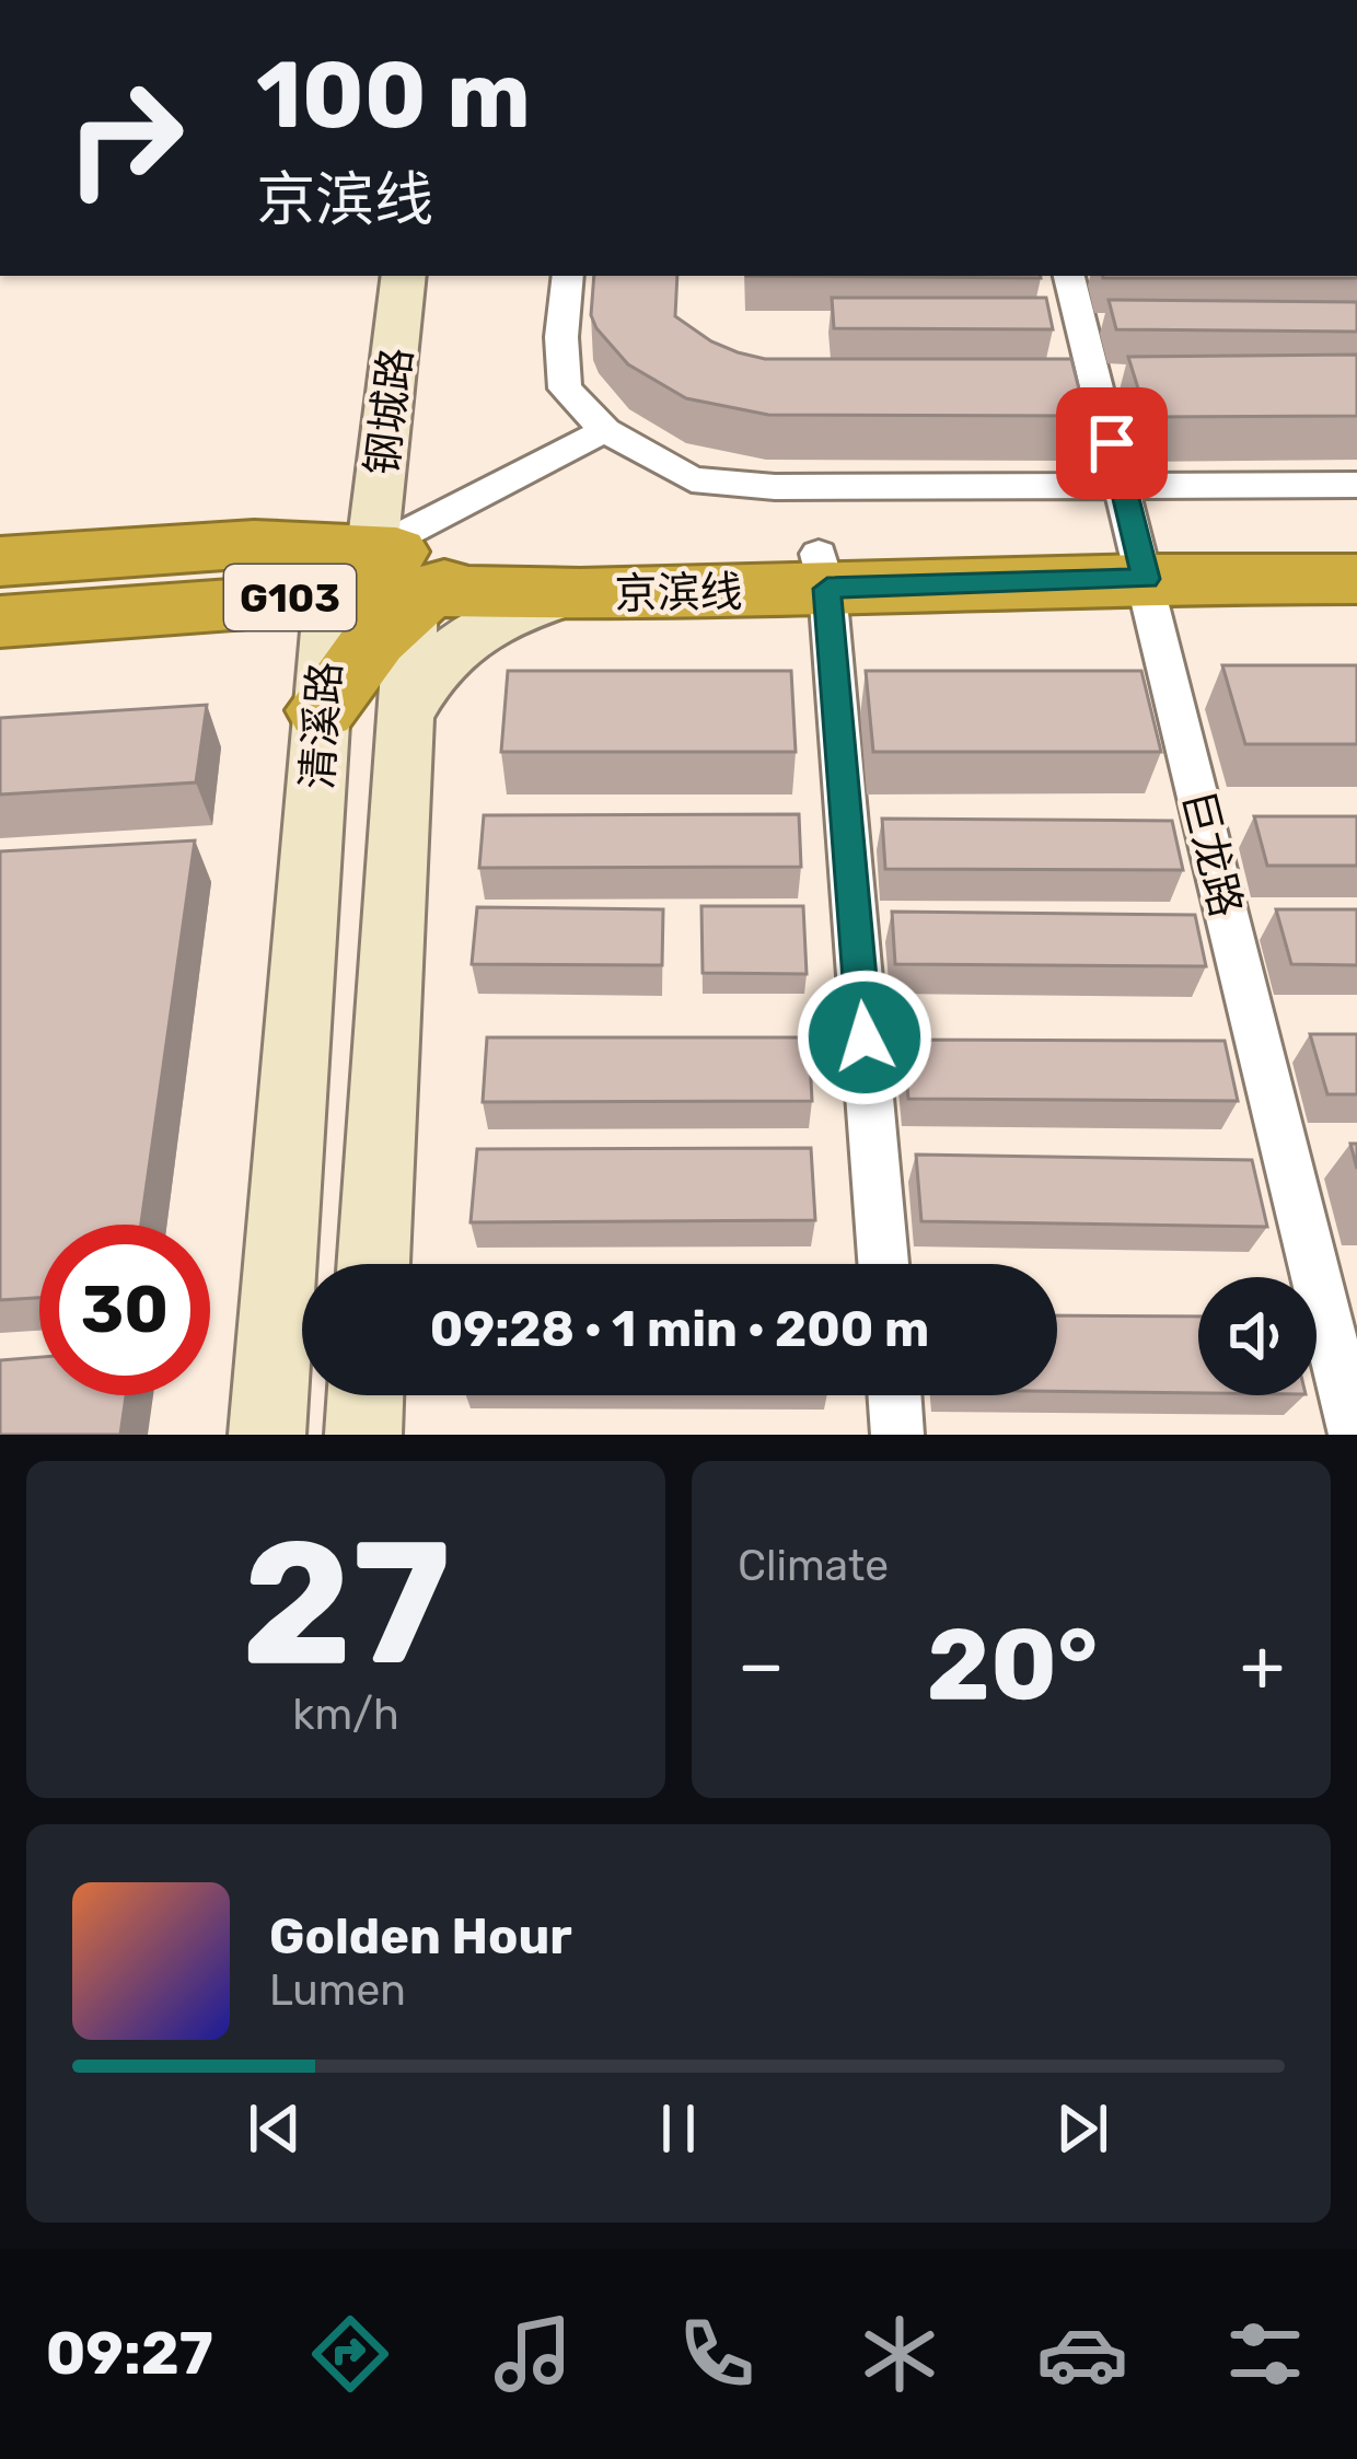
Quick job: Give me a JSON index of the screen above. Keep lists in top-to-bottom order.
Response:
{
  "streets": {
    "highway": ["京滨线", "G103"],
    "street": ["钢城路", "清溪路", "巨龙路"]
  },
  "crossings": [
    ["钢城路", "京滨线"],
    ["钢城路", "清溪路"],
    ["京滨线", "清溪路"],
    ["京滨线", "巨龙路"]
  ],
  "page": {
    "turn": ["100 m", "京滨线"],
    "limit": "30",
    "trip": "09:28 · 1 min · 200 m",
    "tile": [
      ["27", "km/h"],
      "Climate"
    ],
    "heat": ["−", "20°", "+"],
    "song": ["Golden Hour", "Lumen"],
    "tabs": "09:27"
  }
}
